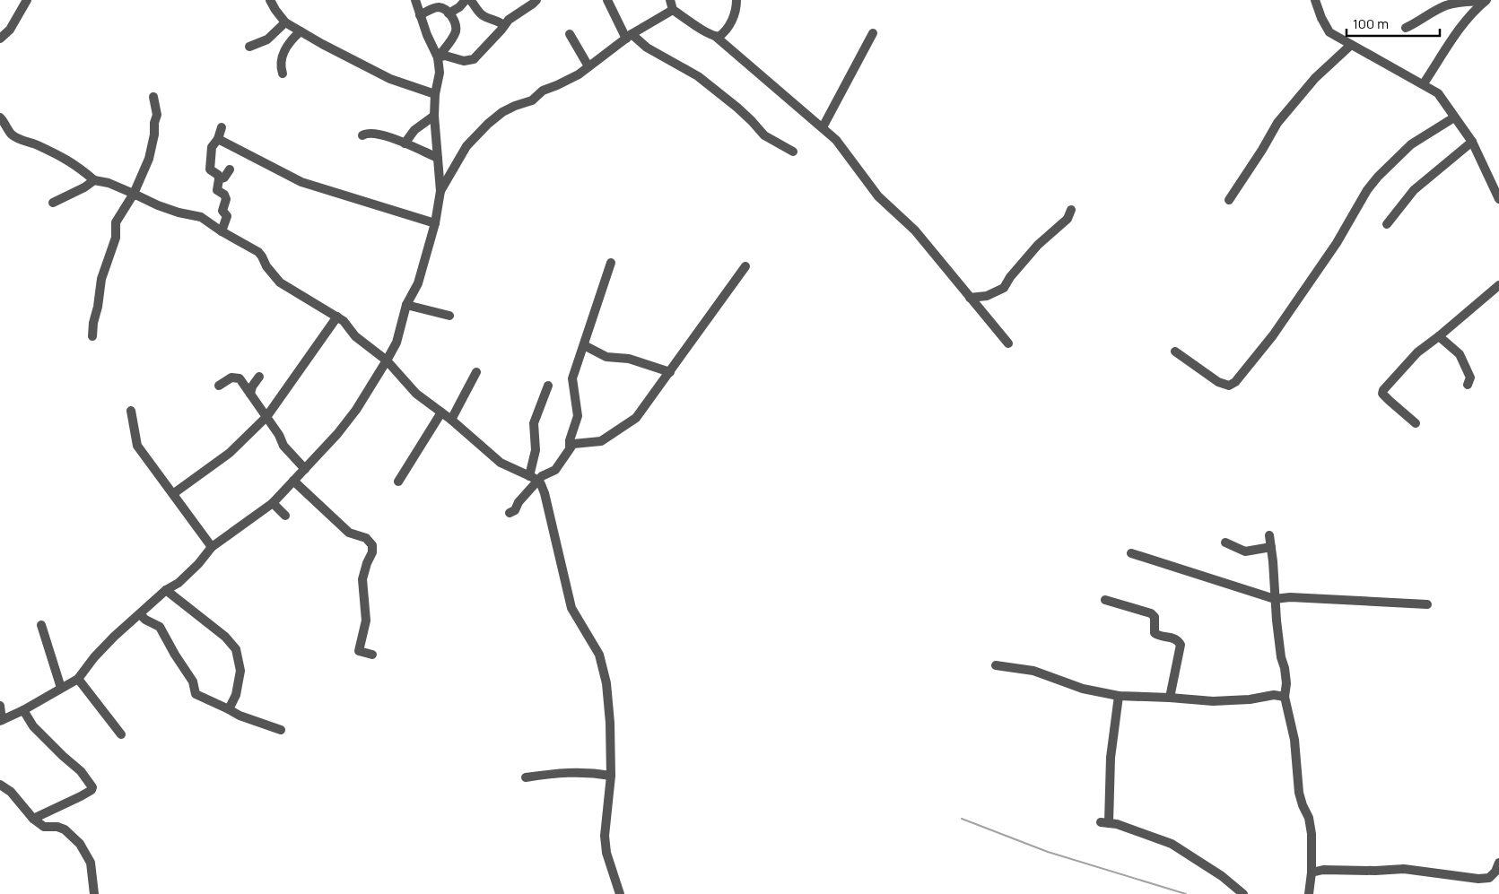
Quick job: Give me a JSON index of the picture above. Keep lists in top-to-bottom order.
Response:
{
  "scale_bar": "100 m"
}
